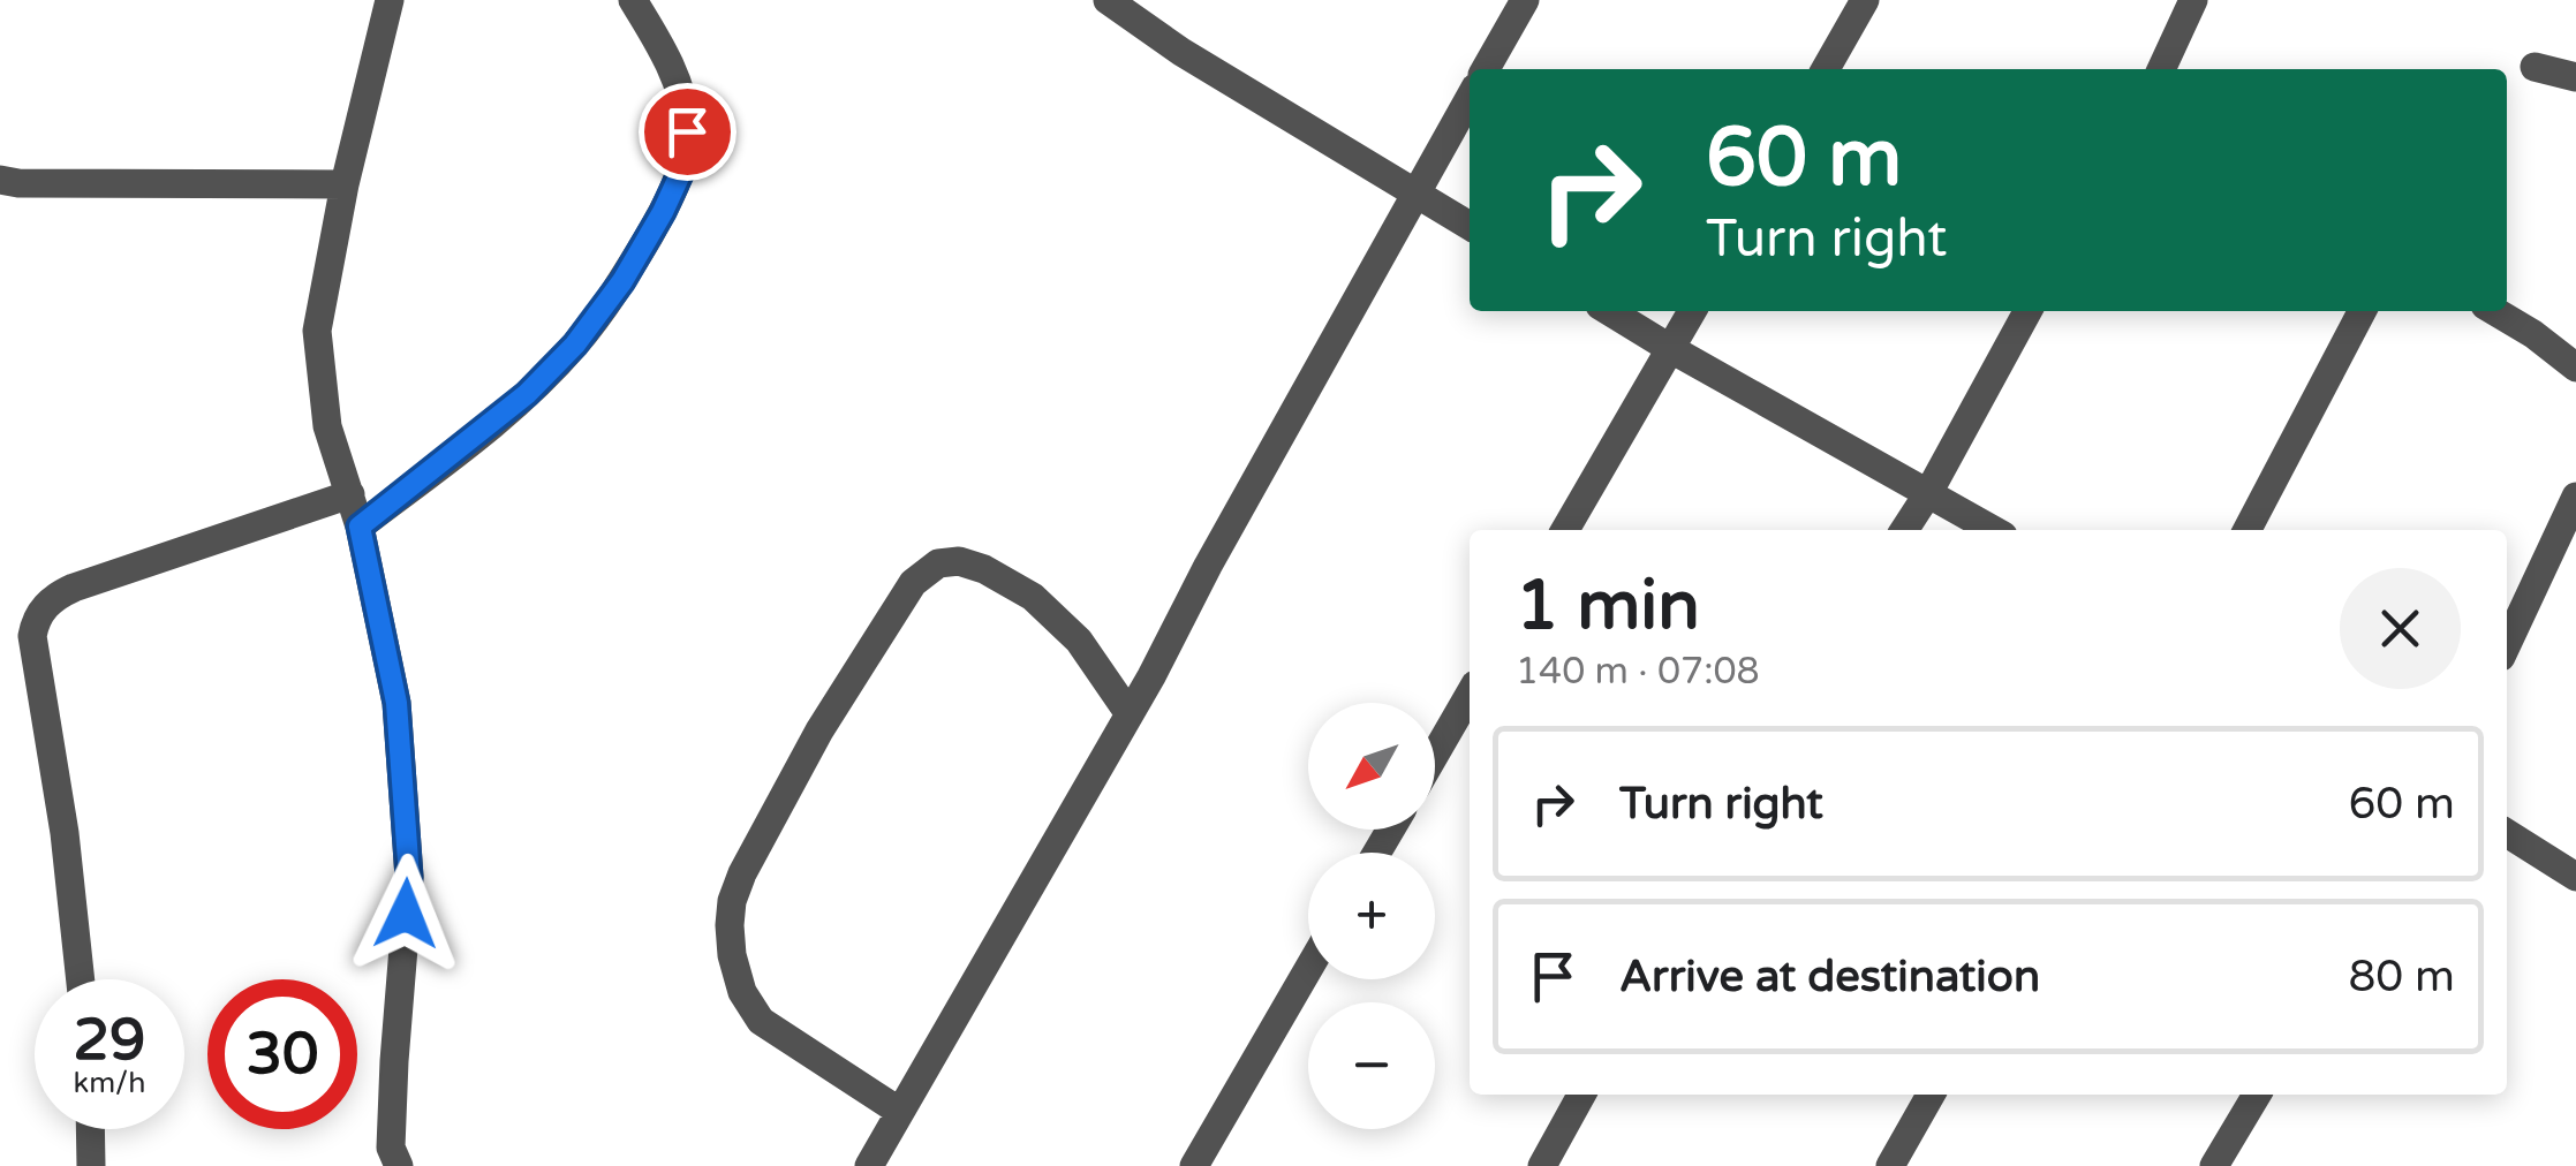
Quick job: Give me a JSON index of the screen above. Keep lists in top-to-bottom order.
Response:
{
  "north": "bottom left",
  "page": {
    "turn": ["60 m", "Turn right"],
    "heading": ["1 min", "140 m · 07:08"],
    "map_buttons": ["+", "−"],
    "list": [
      {
        "name": "Turn right",
        "value": "60 m"
      },
      {
        "name": "Arrive at destination",
        "value": "80 m"
      }
    ],
    "speed": "29 km/h",
    "limit": "30"
  }
}
